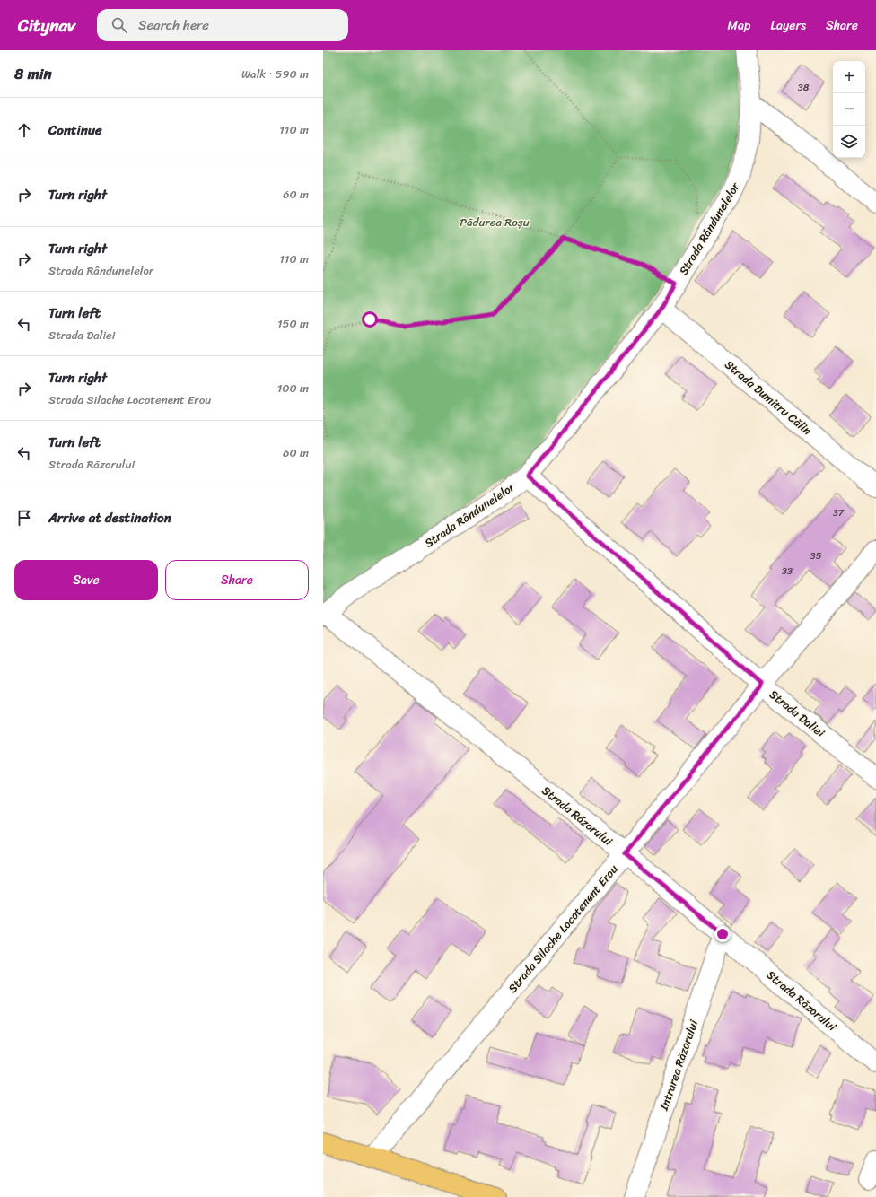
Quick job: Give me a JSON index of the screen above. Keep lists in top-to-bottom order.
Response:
{
  "streets": {
    "street": [
      "Strada Rândunelelor",
      "Strada Dumitru Călin",
      "Strada Daliei",
      "Strada Răzorului",
      "Strada Silache Locotenent Erou",
      "Intrarea Răzorului"
    ]
  },
  "crossings": [
    ["Strada Rândunelelor", "Strada Dumitru Călin"],
    ["Strada Rândunelelor", "Strada Daliei"],
    ["Strada Rândunelelor", "Strada Răzorului"],
    ["Strada Daliei", "Strada Silache Locotenent Erou"],
    ["Strada Răzorului", "Strada Silache Locotenent Erou"],
    ["Strada Răzorului", "Intrarea Răzorului"]
  ],
  "parks": ["Pădurea Roșu"],
  "house_numbers": [
    "38",
    "37",
    "35",
    "33"
  ],
  "page": {
    "header": "Citynav",
    "search": "Search here",
    "nav": ["Map", "Layers", "Share"],
    "heading": ["8 min", "Walk · 590 m"],
    "map_buttons": ["+", "−"],
    "list": [
      ["Continue", "110 m"],
      ["Turn right", "60 m"],
      ["Turn right", "Strada Rândunelelor", "110 m"],
      ["Turn left", "Strada Daliei", "150 m"],
      ["Turn right", "Strada Silache Locotenent Erou", "100 m"],
      ["Turn left", "Strada Răzorului", "60 m"],
      "Arrive at destination"
    ],
    "buttons": ["Save", "Share"]
  }
}
